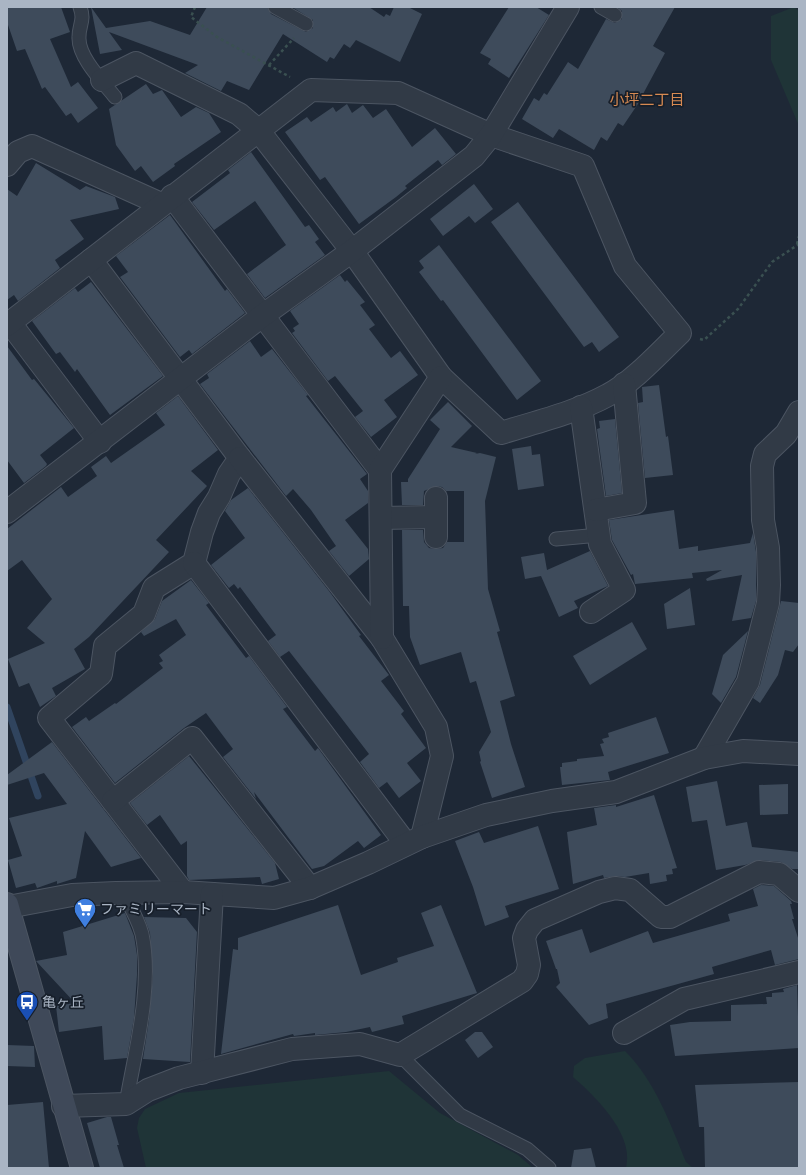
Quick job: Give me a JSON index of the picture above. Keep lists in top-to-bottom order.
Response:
{
  "districts": ["小坪二丁目"],
  "places": {
    "supermarket": ["ファミリーマート"],
    "bus stop": ["亀ヶ丘"]
  }
}
